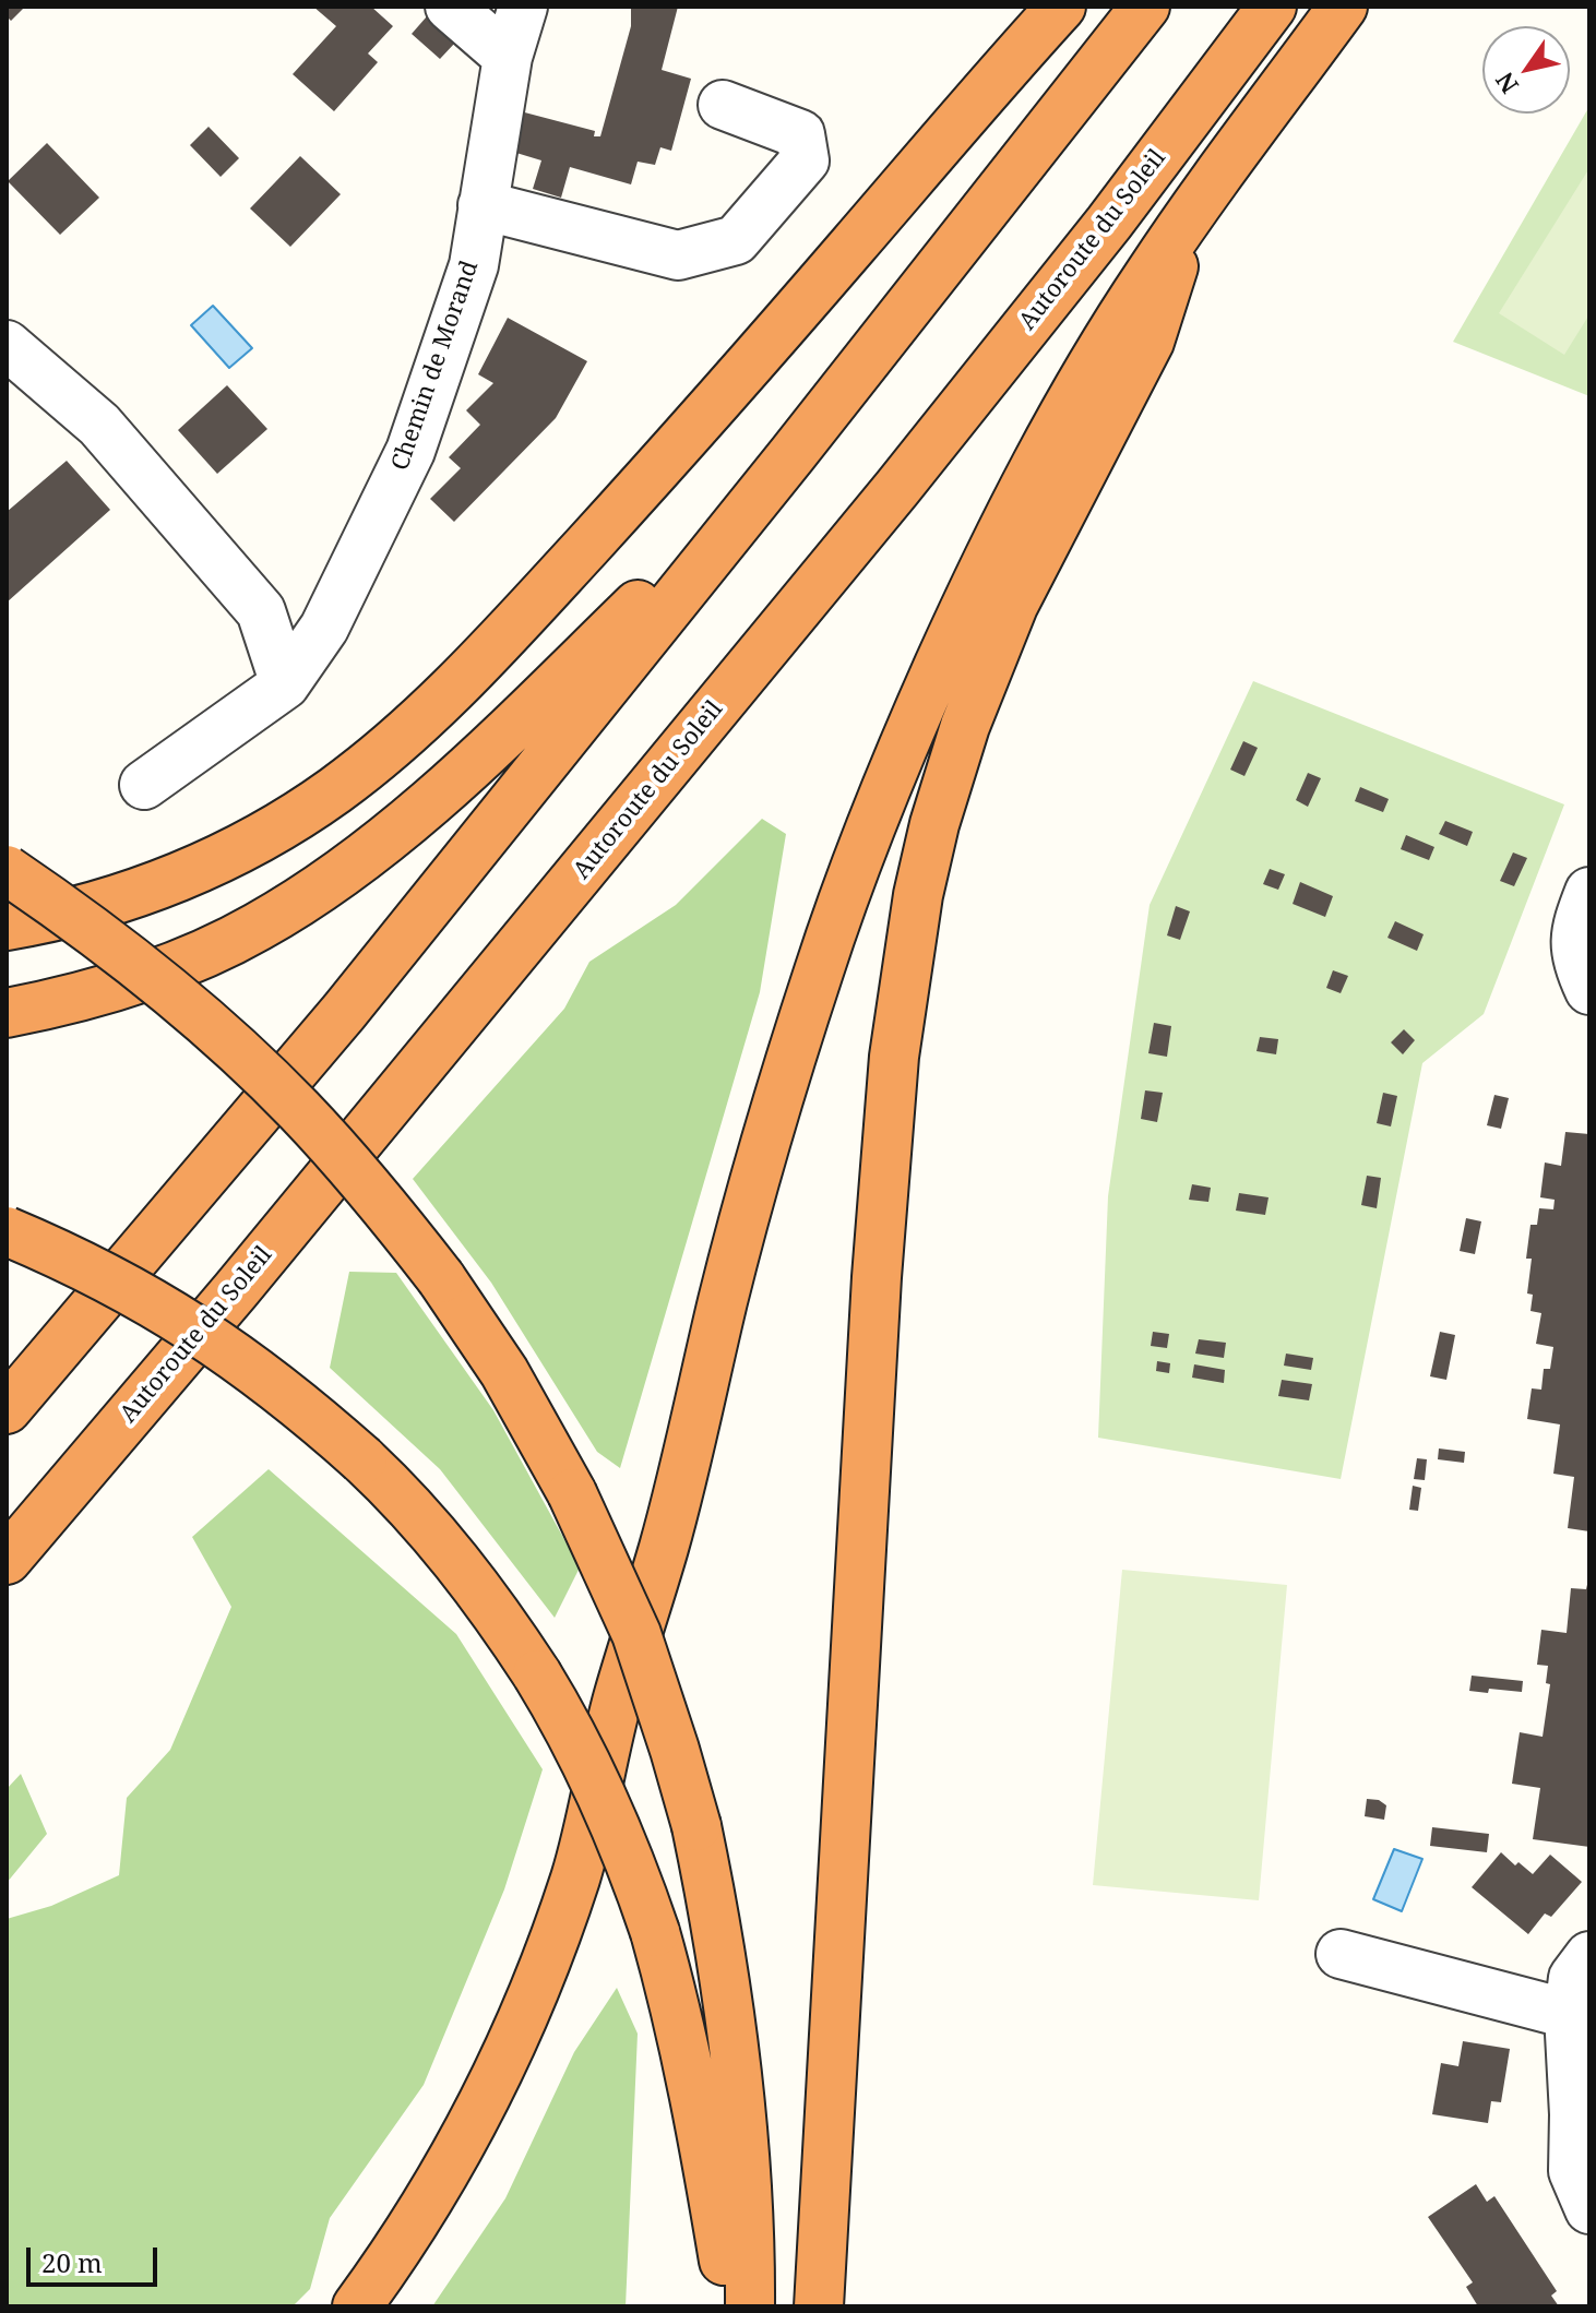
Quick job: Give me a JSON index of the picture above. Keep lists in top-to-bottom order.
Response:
{
  "streets": {
    "highway": ["Autoroute du Soleil"],
    "street": ["Chemin de Morand"]
  },
  "scale_bar": "20 m",
  "north": "bottom left"
}
